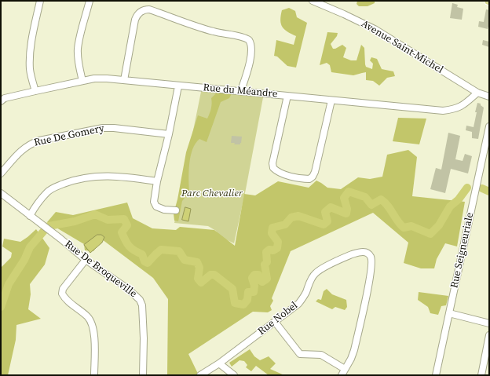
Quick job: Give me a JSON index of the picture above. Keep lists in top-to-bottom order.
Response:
{
  "streets": {
    "street": [
      "Avenue Saint-Michel",
      "Rue du Méandre",
      "Rue De Gomery",
      "Rue Seigneuriale",
      "Rue De Broqueville",
      "Rue Nobel"
    ]
  },
  "crossings": [
    ["Avenue Saint-Michel", "Rue du Méandre"]
  ],
  "parks": ["Parc Chevalier"]
}
